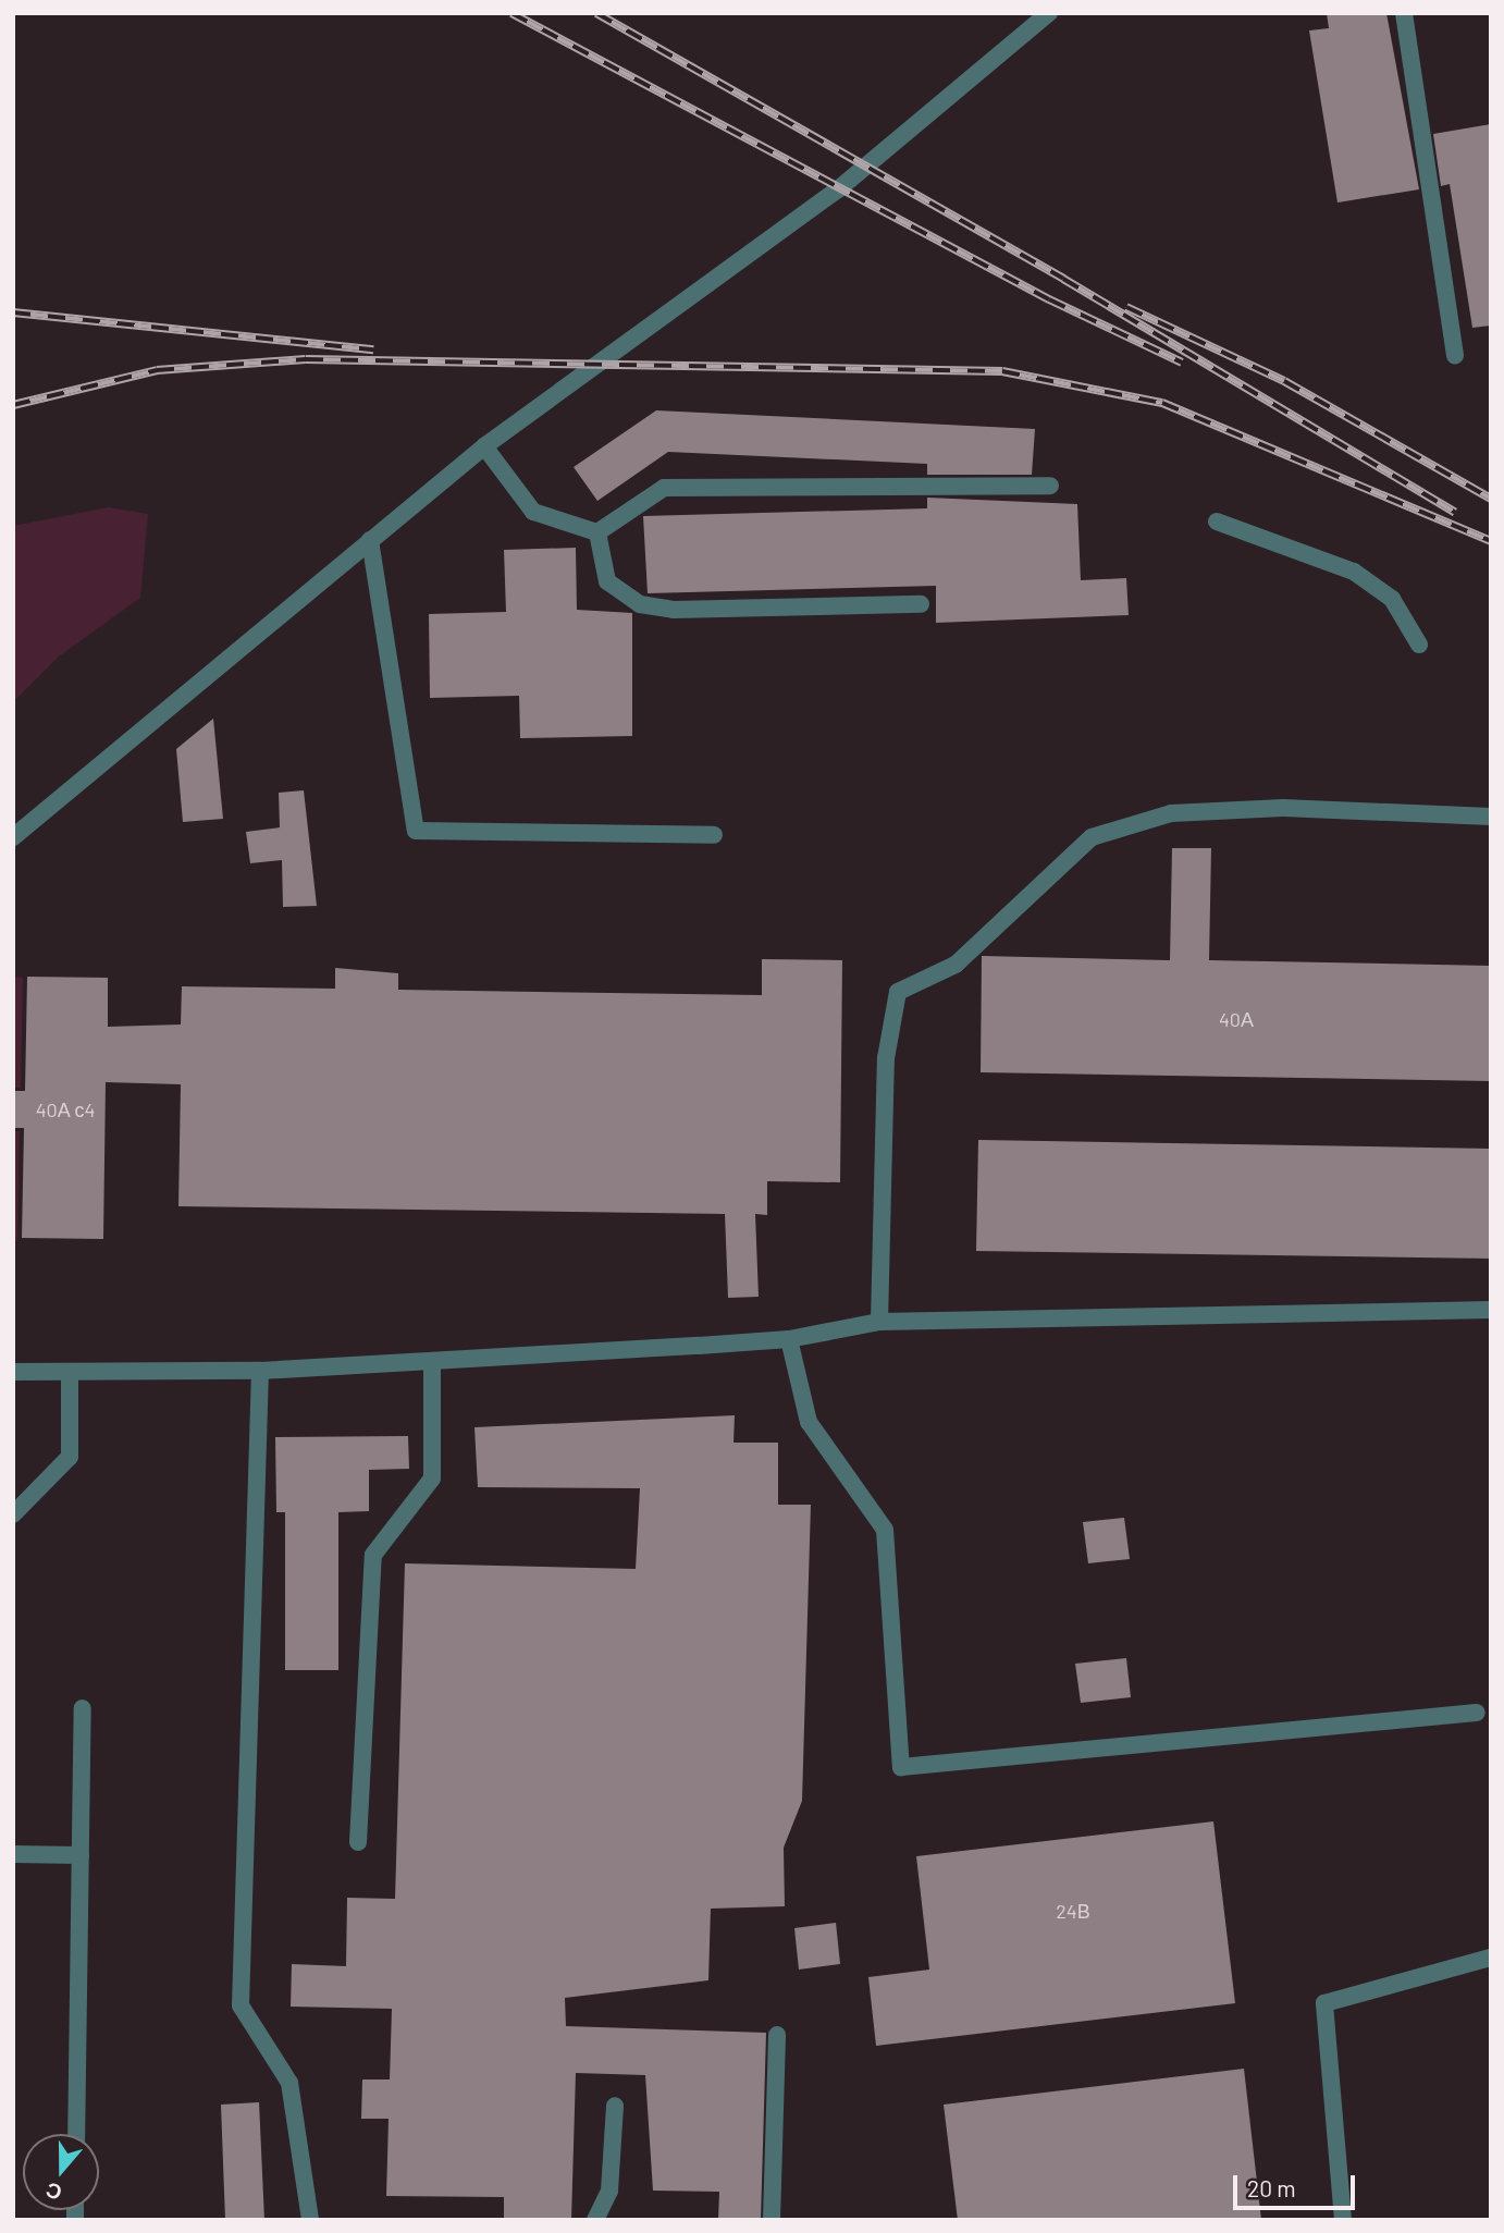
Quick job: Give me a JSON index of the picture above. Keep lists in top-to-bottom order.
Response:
{
  "house_numbers": ["40А", "40А с4", "24В"],
  "scale_bar": "20 m",
  "north": "bottom"
}
